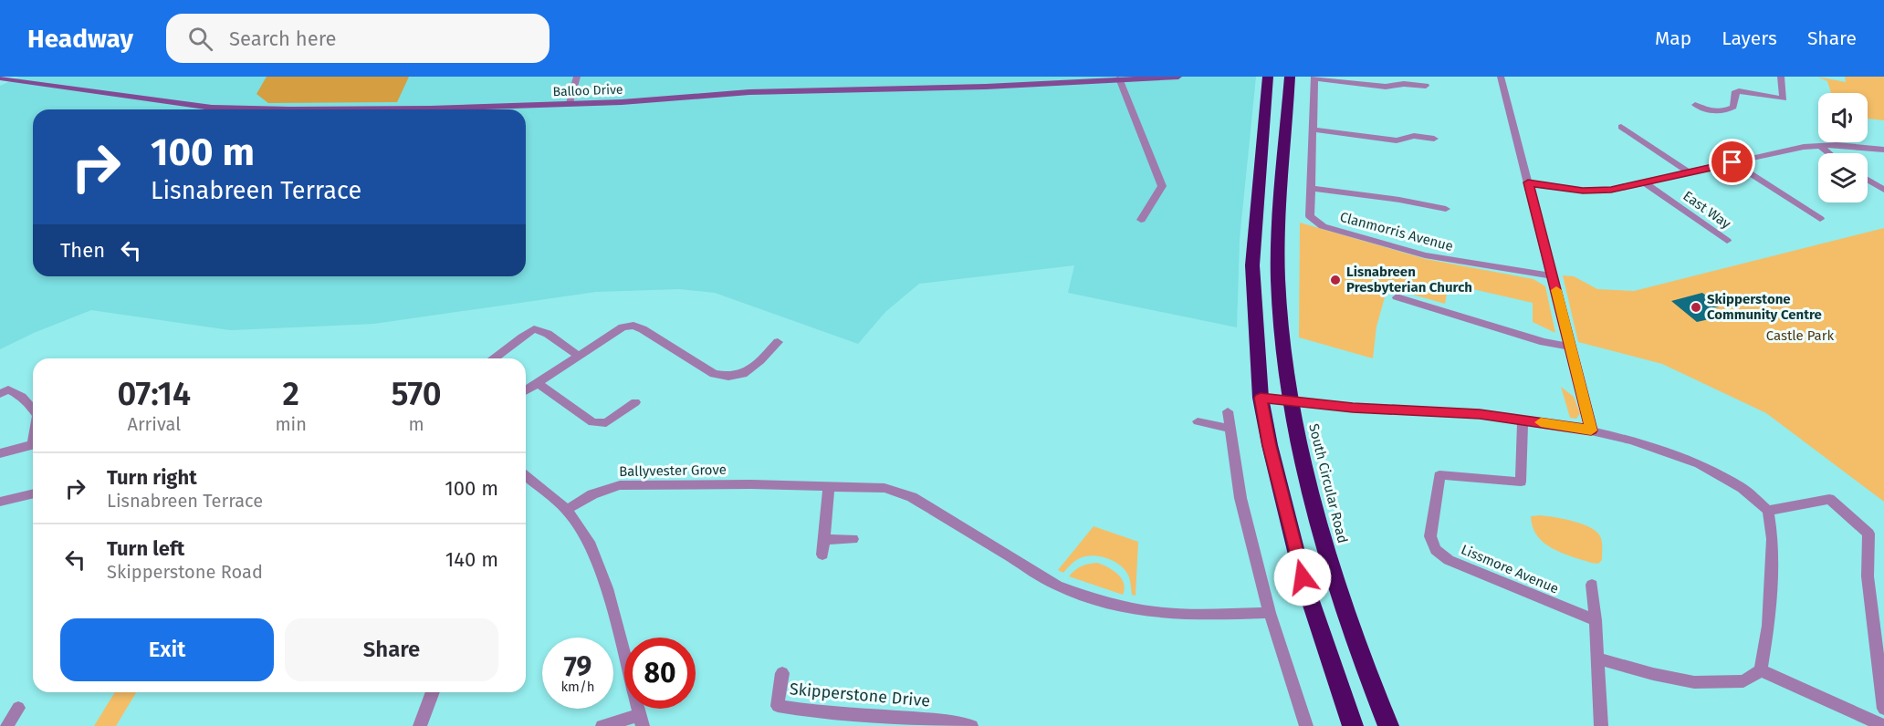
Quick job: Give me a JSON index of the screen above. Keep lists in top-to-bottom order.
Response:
{
  "streets": {
    "highway": ["South Circular Road"],
    "street": [
      "Balloo Drive",
      "East Way",
      "Clanmorris Avenue",
      "Ballyvester Grove",
      "Lissmore Avenue",
      "Skipperstone Drive"
    ]
  },
  "parks": ["Castle Park"],
  "places": ["Lisnabreen Presbyterian Church", "Skipperstone Community Centre"],
  "page": {
    "header": "Headway",
    "search": "Search here",
    "nav": ["Map", "Layers", "Share"],
    "turn": ["100 m", "Lisnabreen Terrace"],
    "then": "Then",
    "eta": [
      "07:14",
      "Arrival",
      "2",
      "min",
      "570",
      "m"
    ],
    "list": [
      {
        "name": "Turn right",
        "note": "Lisnabreen Terrace",
        "value": "100 m"
      },
      {
        "name": "Turn left",
        "note": "Skipperstone Road",
        "value": "140 m"
      }
    ],
    "buttons": ["Exit", "Share"],
    "speed": "79 km/h",
    "limit": "80"
  }
}
